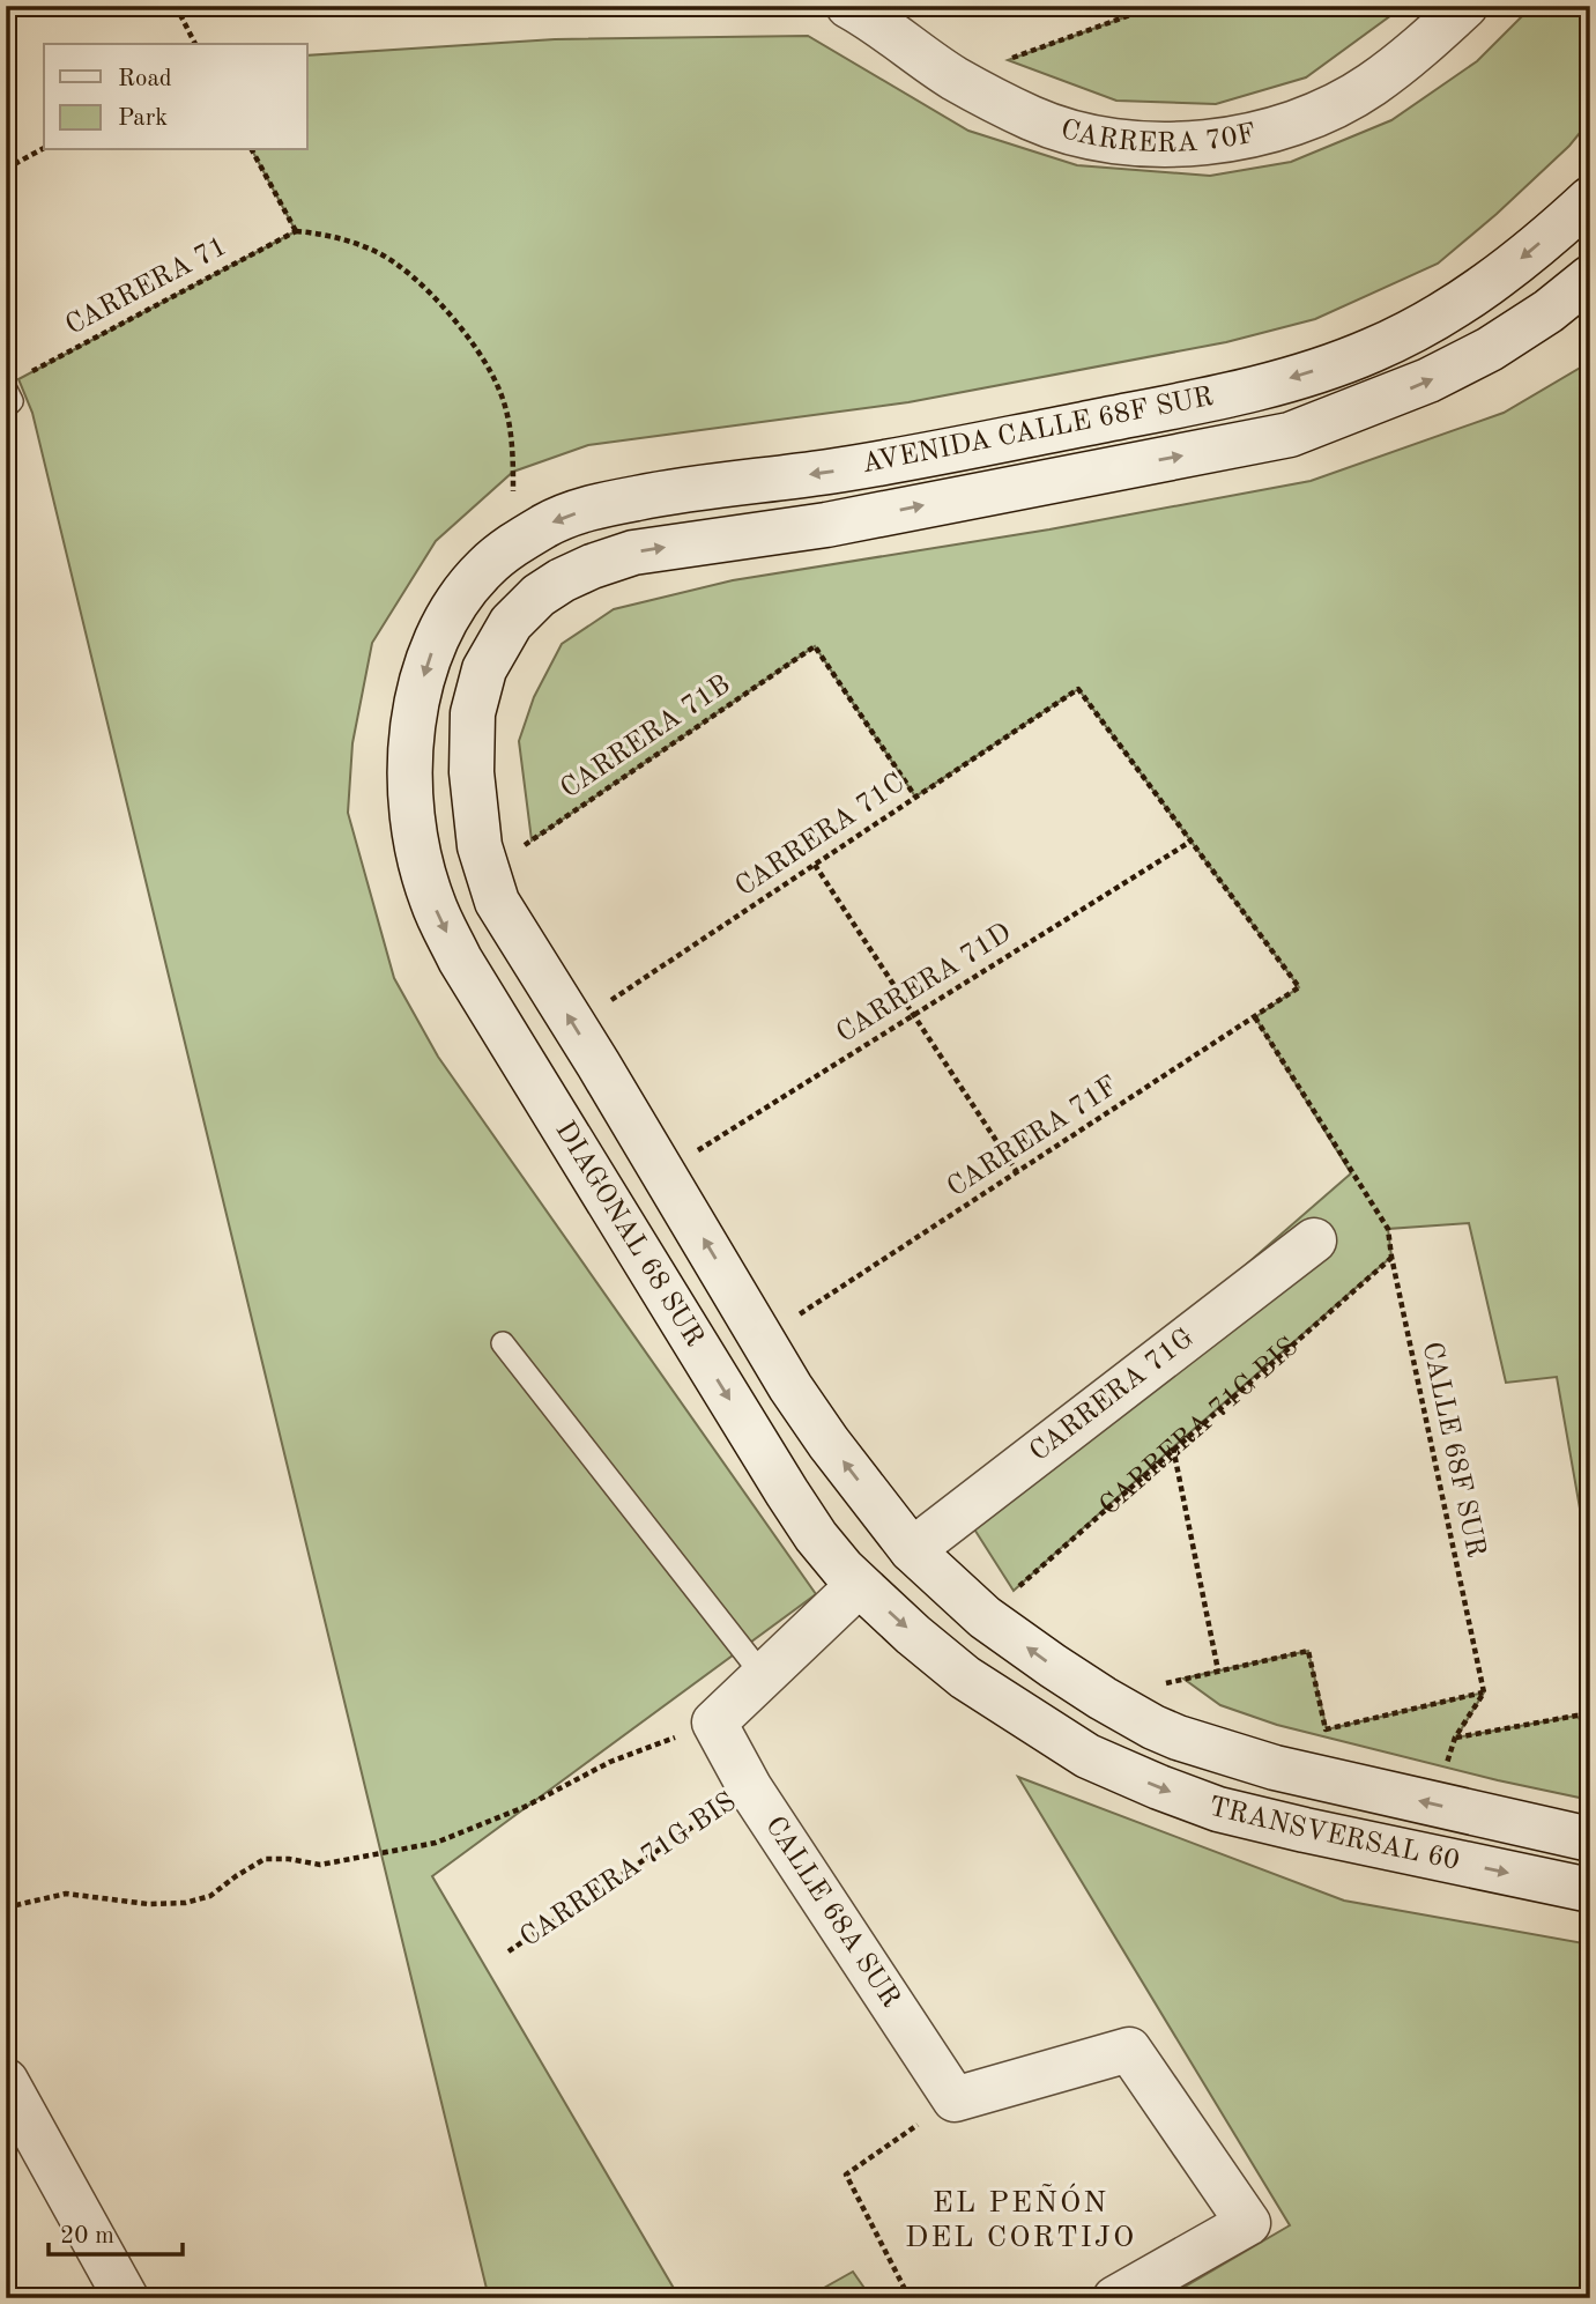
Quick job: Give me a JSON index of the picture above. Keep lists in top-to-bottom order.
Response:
{
  "streets": {
    "street": [
      "CARRERA 70F",
      "AVENIDA CALLE 68F SUR",
      "DIAGONAL 68 SUR",
      "CARRERA 71G",
      "TRANSVERSAL 60",
      "CALLE 68A SUR"
    ],
    "path": [
      "CARRERA 71",
      "CARRERA 71B",
      "CARRERA 71C",
      "CARRERA 71D",
      "CARRERA 71F",
      "CARRERA 71G BIS",
      "CALLE 68F SUR"
    ]
  },
  "crossings": [
    ["AVENIDA CALLE 68F SUR", "DIAGONAL 68 SUR"],
    ["AVENIDA CALLE 68F SUR", "CARRERA 71G"],
    ["AVENIDA CALLE 68F SUR", "TRANSVERSAL 60"],
    ["CARRERA 71B", "CARRERA 71C"],
    ["CARRERA 71C", "CARRERA 71D"],
    ["CARRERA 71C", "CARRERA 71F"],
    ["CARRERA 71D", "CARRERA 71F"],
    ["CARRERA 71F", "CALLE 68F SUR"],
    ["DIAGONAL 68 SUR", "TRANSVERSAL 60"],
    ["CARRERA 71G", "TRANSVERSAL 60"],
    ["CARRERA 71G BIS", "CALLE 68F SUR"],
    ["CARRERA 71G BIS", "CALLE 68A SUR"]
  ],
  "one_way": ["DIAGONAL 68 SUR"],
  "districts": ["EL PEÑÓN DEL CORTIJO"],
  "legend": ["Road", "Park"],
  "scale_bar": "20 m"
}
